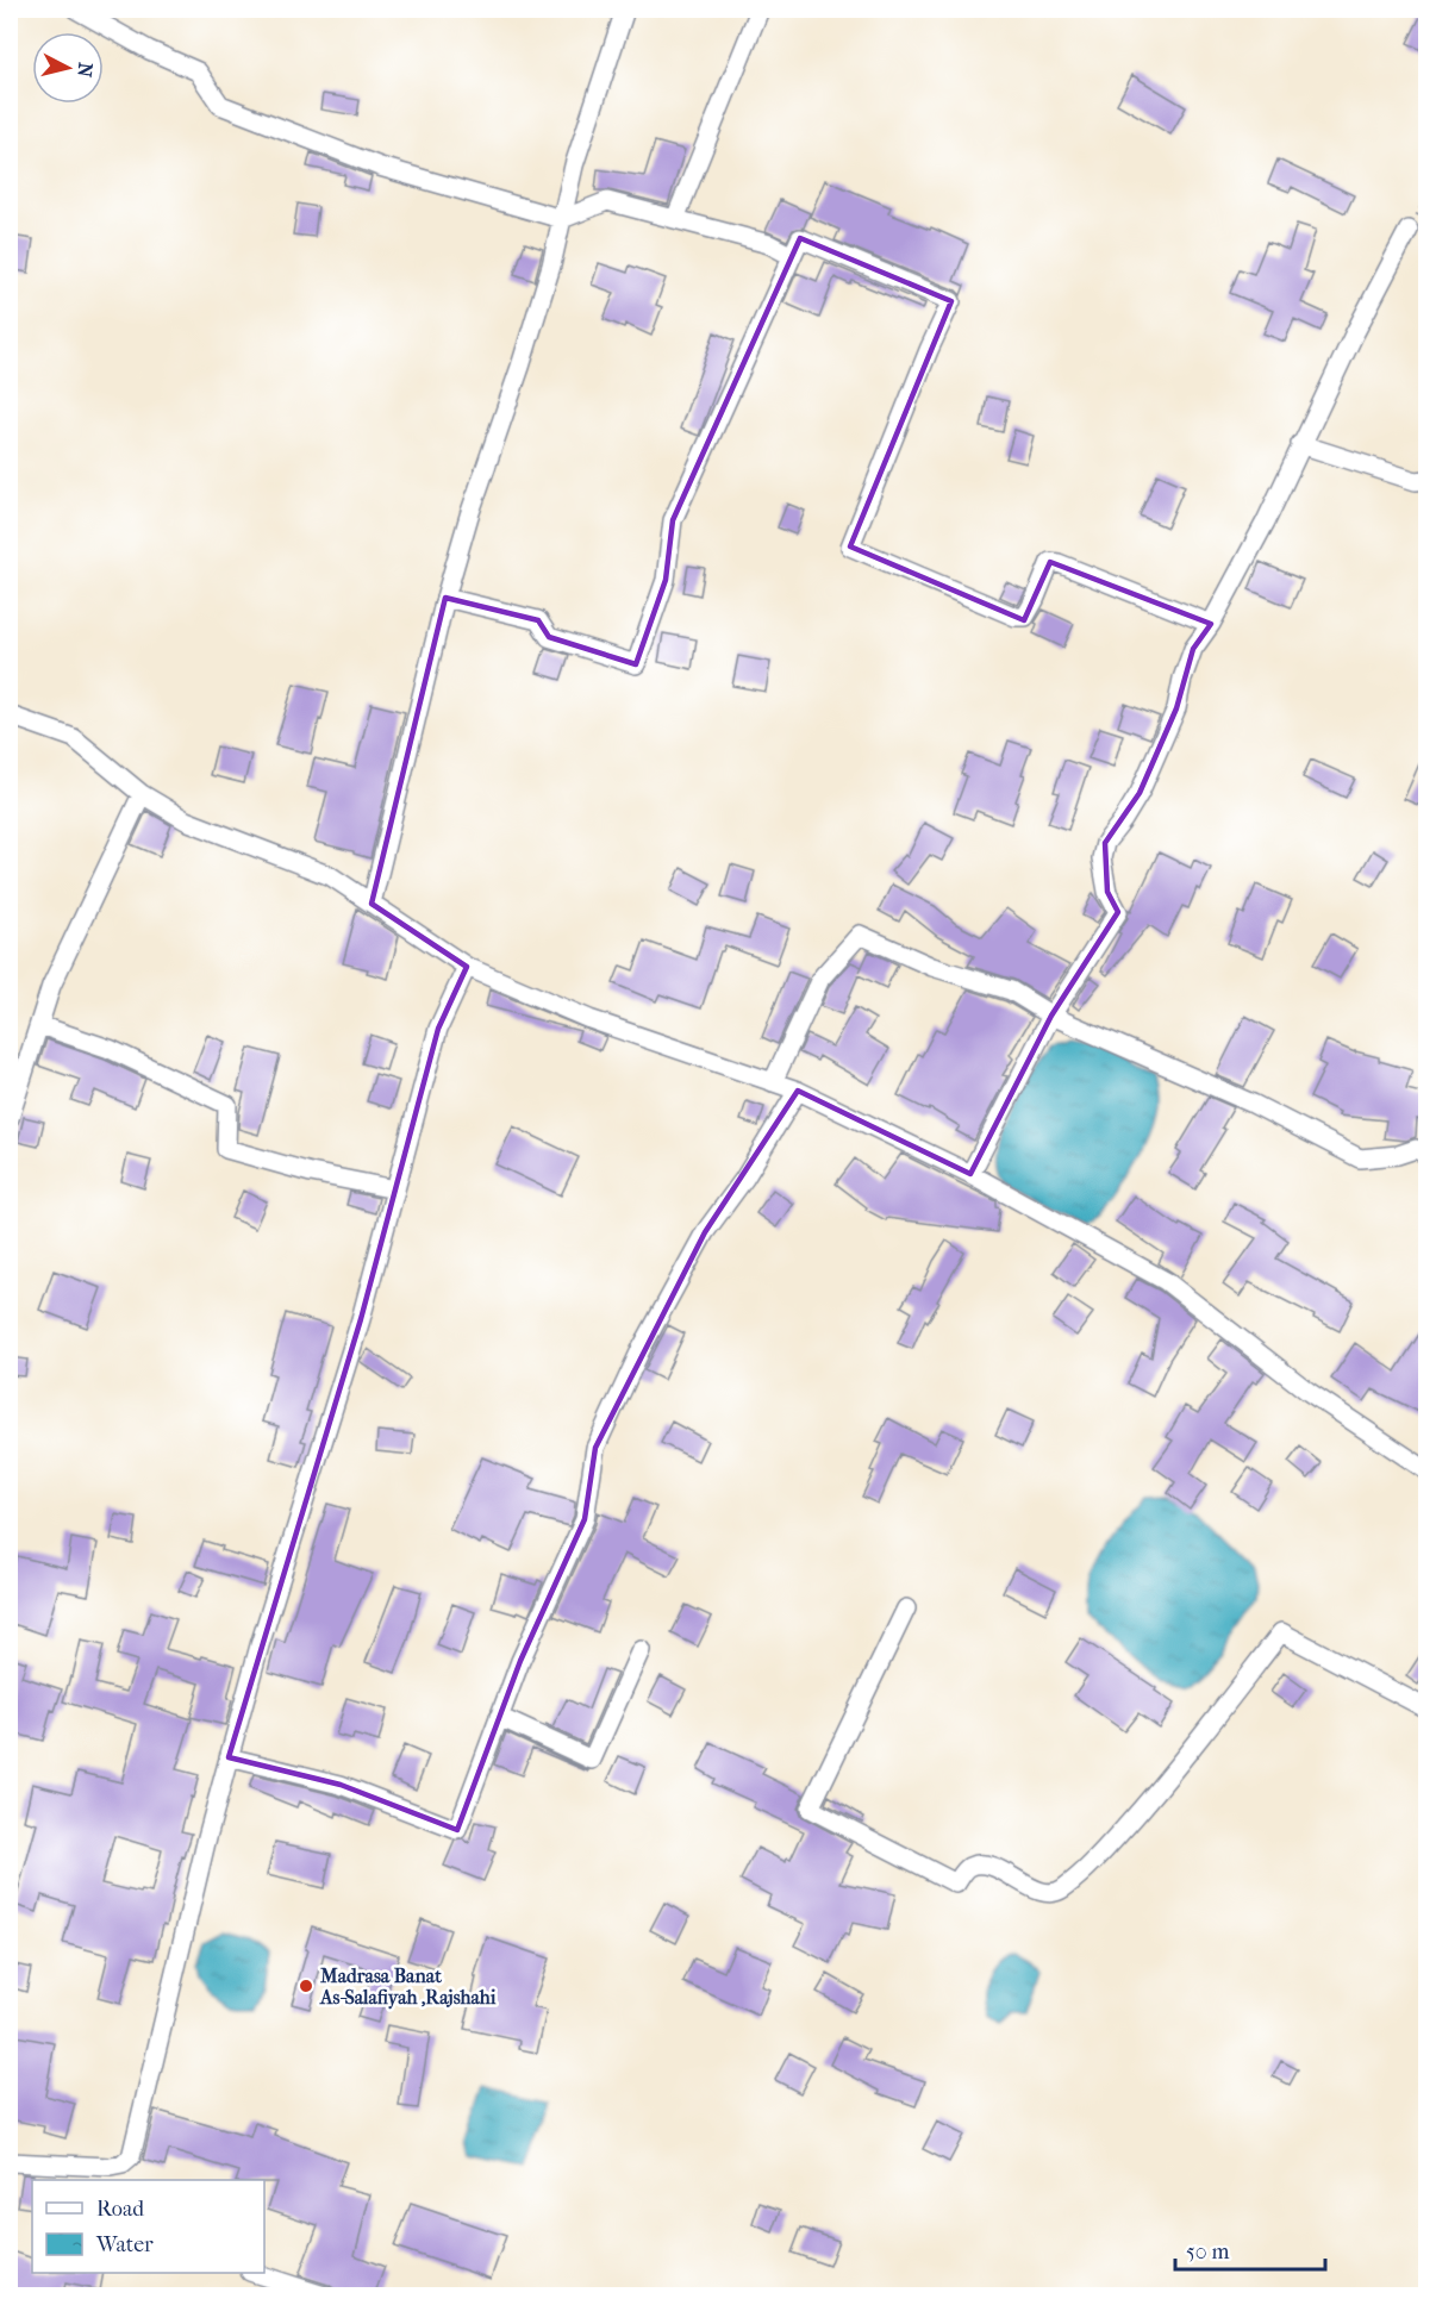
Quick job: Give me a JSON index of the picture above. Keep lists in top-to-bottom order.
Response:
{
  "places": ["Madrasa Banat As-Salafiyah ,Rajshahi"],
  "legend": ["Road", "Water"],
  "scale_bar": "50 m",
  "north": "right"
}
